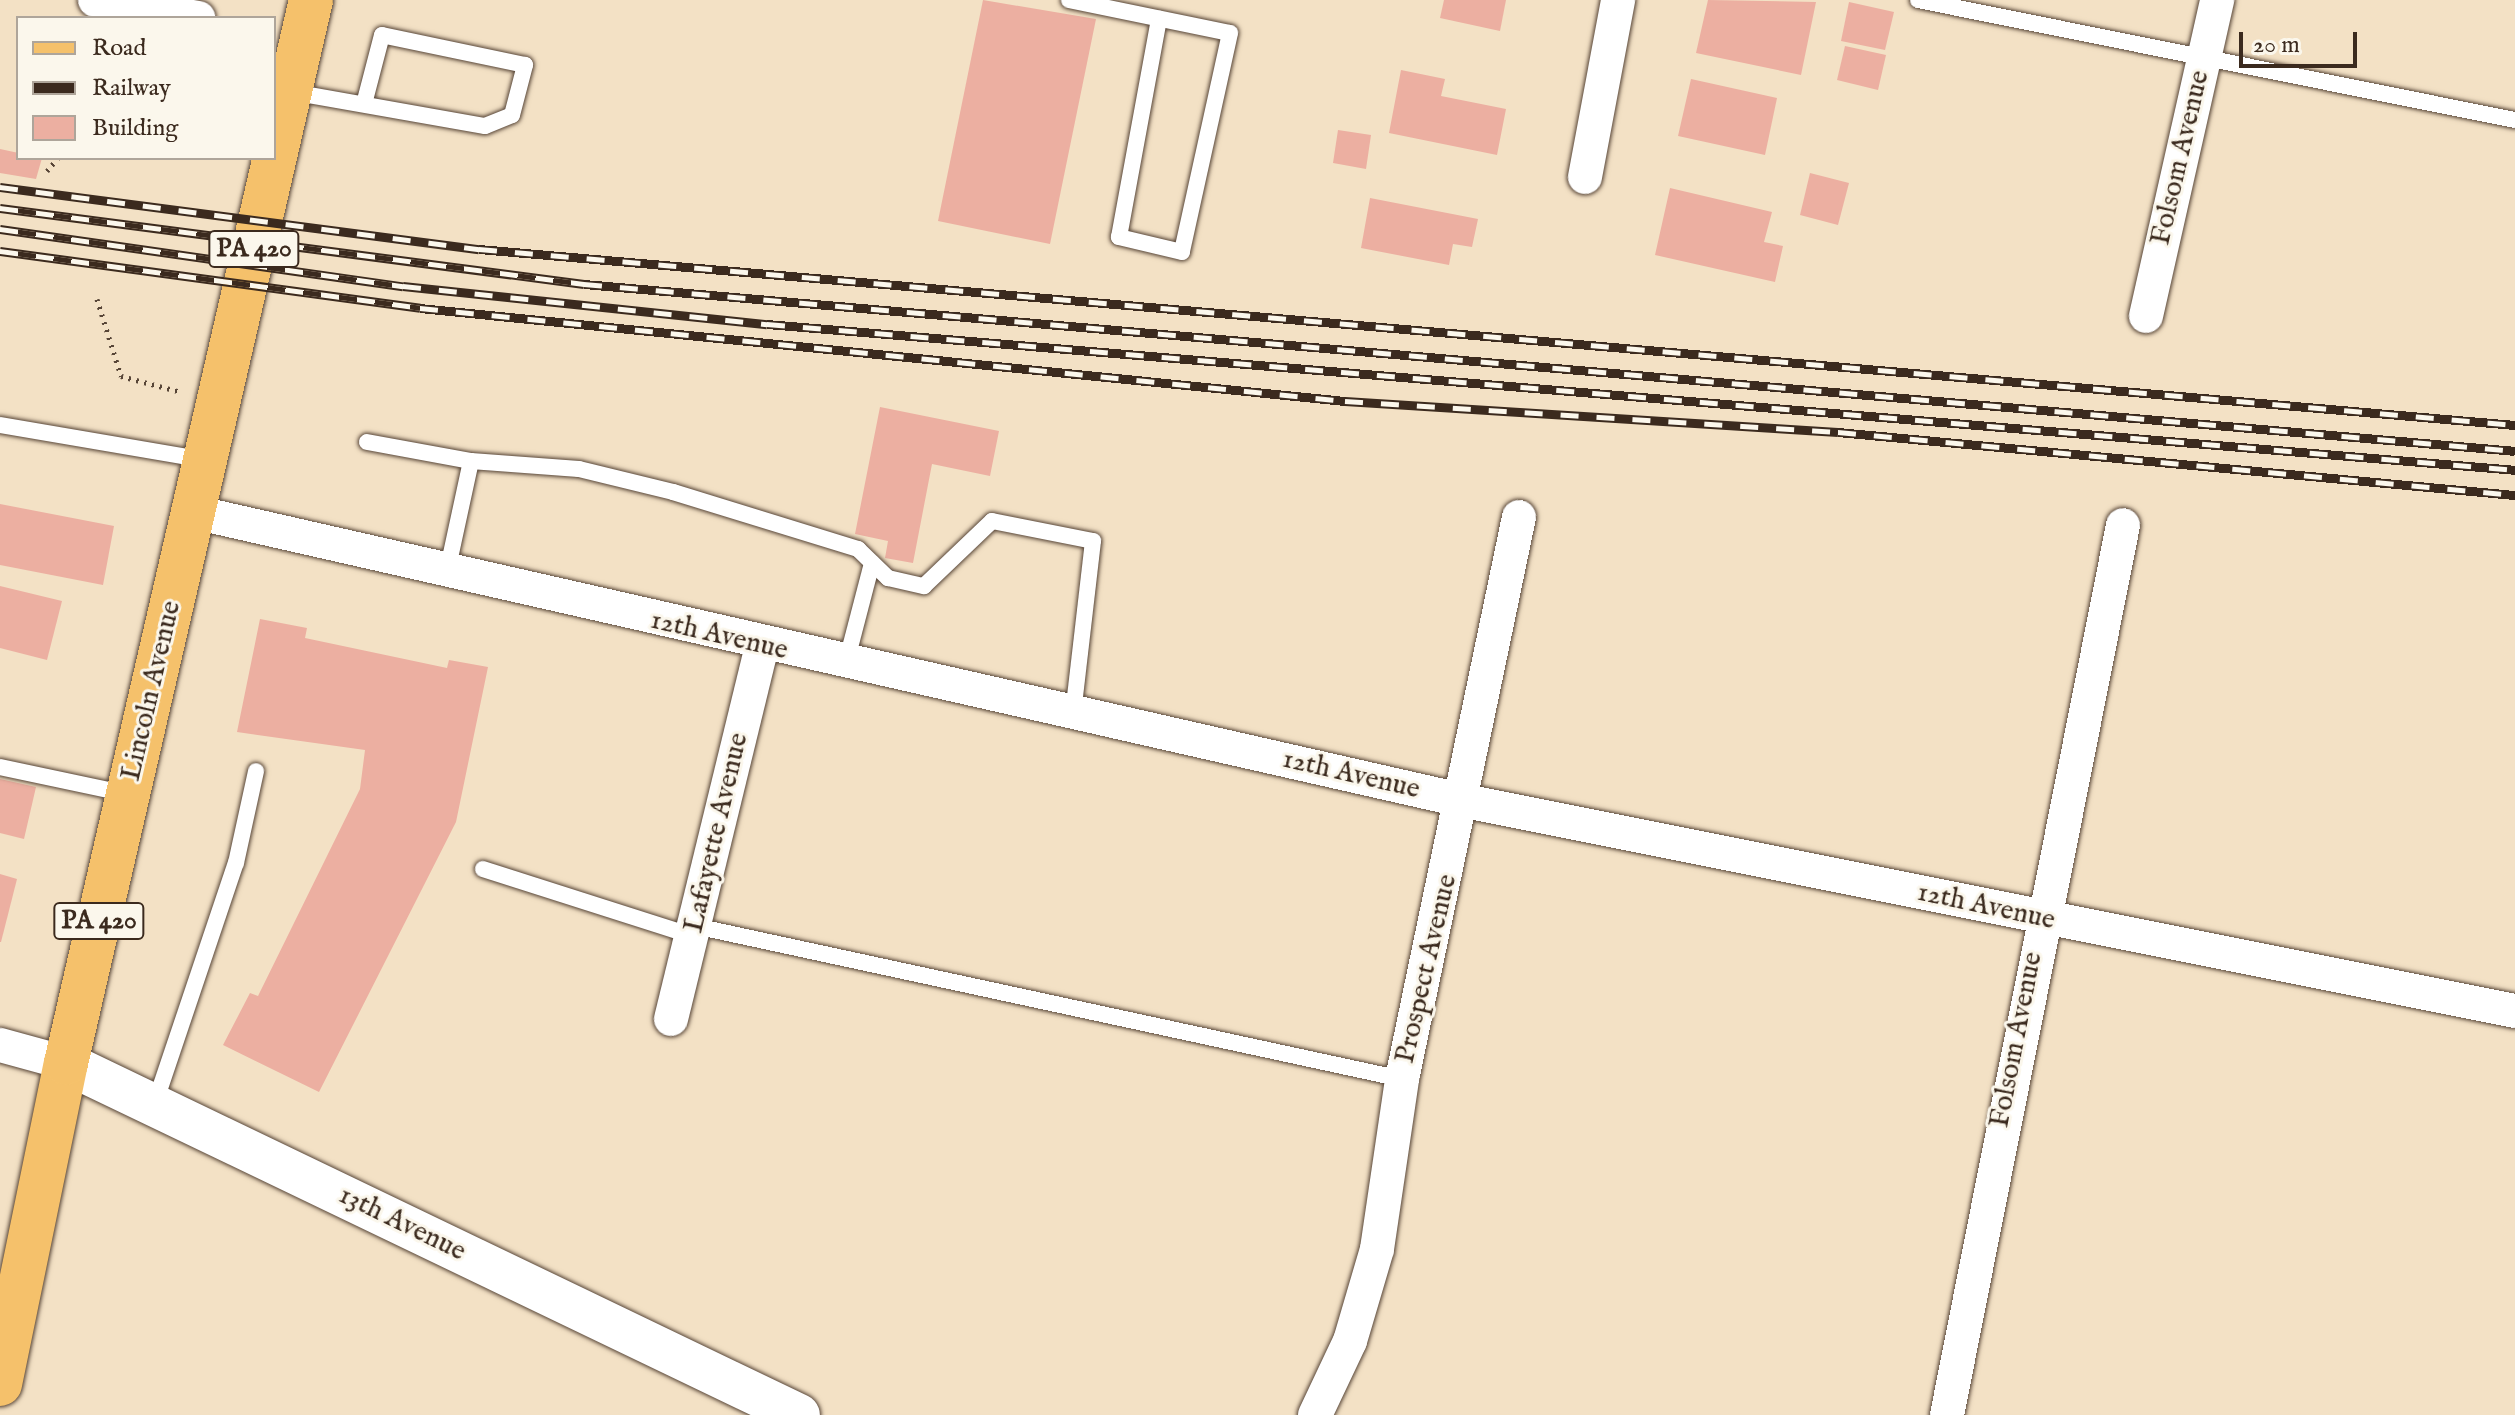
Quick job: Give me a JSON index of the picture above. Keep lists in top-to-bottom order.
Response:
{
  "streets": {
    "main road": ["PA 420", "Lincoln Avenue"],
    "street": [
      "Folsom Avenue",
      "12th Avenue",
      "Lafayette Avenue",
      "Prospect Avenue",
      "13th Avenue"
    ]
  },
  "crossings": [
    ["Folsom Avenue", "12th Avenue"],
    ["12th Avenue", "Lincoln Avenue"],
    ["12th Avenue", "Lafayette Avenue"],
    ["12th Avenue", "Prospect Avenue"],
    ["Lincoln Avenue", "13th Avenue"]
  ],
  "legend": ["Road", "Railway", "Building"],
  "scale_bar": "20 m"
}
